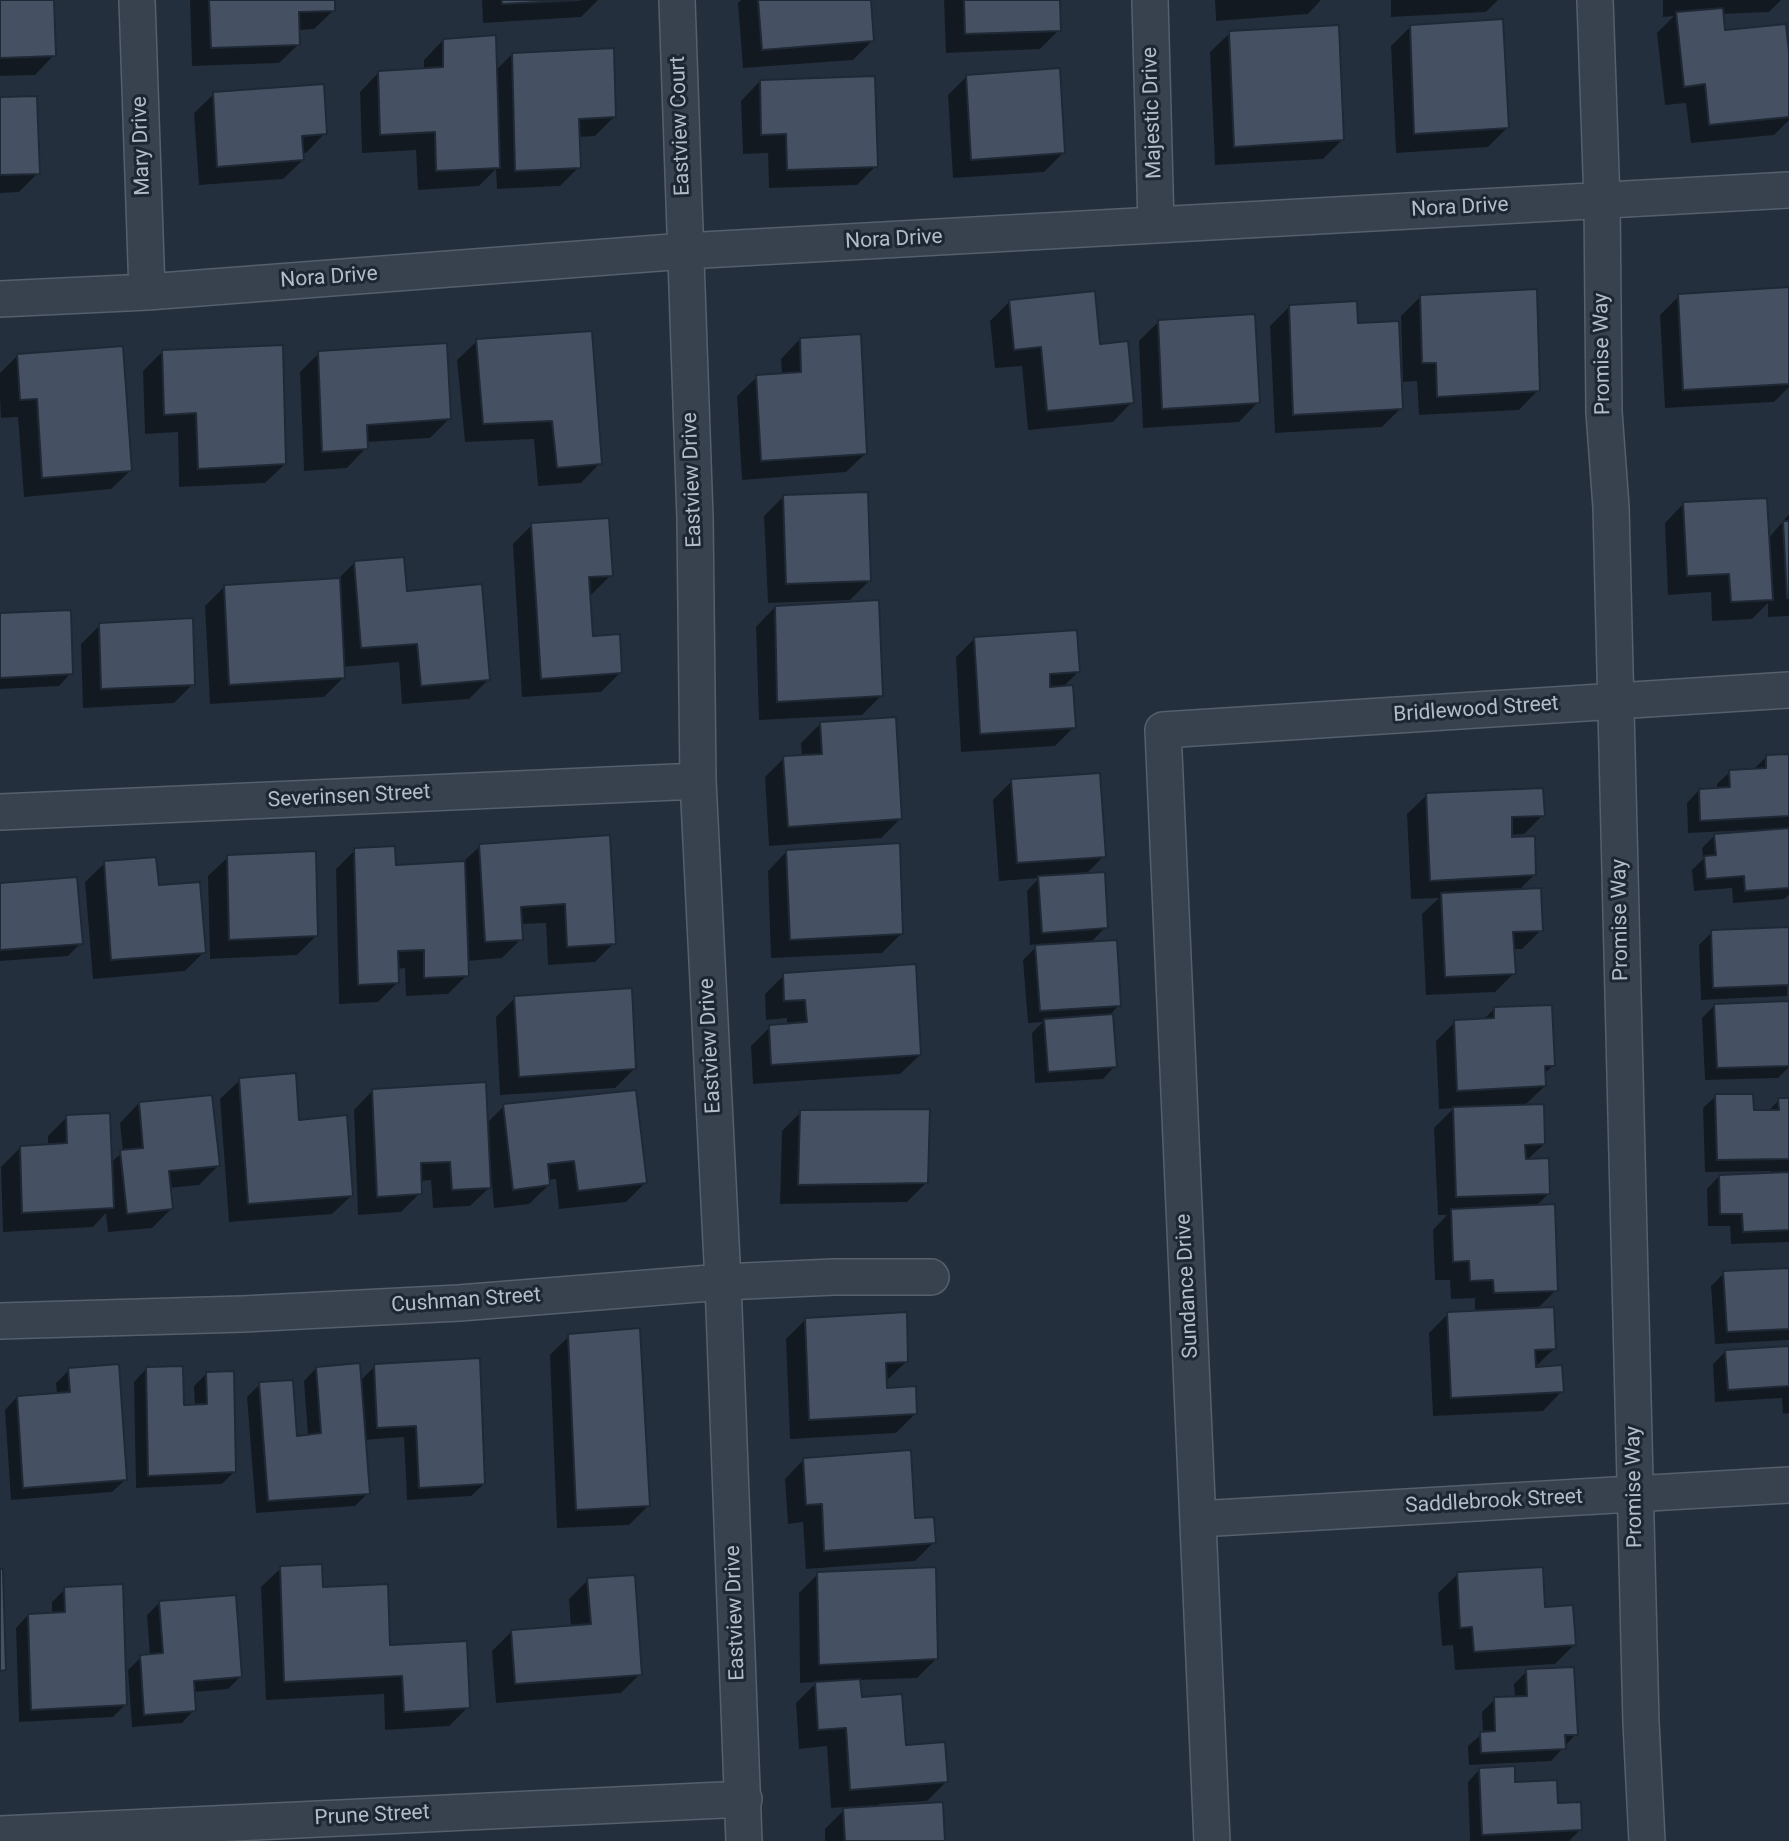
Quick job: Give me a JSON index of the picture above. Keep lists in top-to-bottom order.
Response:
{
  "streets": {
    "street": [
      "Majestic Drive",
      "Eastview Court",
      "Mary Drive",
      "Nora Drive",
      "Promise Way",
      "Eastview Drive",
      "Bridlewood Street",
      "Severinsen Street",
      "Sundance Drive",
      "Cushman Street",
      "Saddlebrook Street",
      "Prune Street"
    ]
  },
  "crossings": [
    ["Majestic Drive", "Nora Drive"],
    ["Eastview Court", "Nora Drive"],
    ["Eastview Court", "Eastview Drive"],
    ["Mary Drive", "Nora Drive"],
    ["Nora Drive", "Promise Way"],
    ["Nora Drive", "Eastview Drive"],
    ["Promise Way", "Bridlewood Street"],
    ["Promise Way", "Saddlebrook Street"],
    ["Eastview Drive", "Severinsen Street"],
    ["Eastview Drive", "Cushman Street"],
    ["Eastview Drive", "Prune Street"],
    ["Bridlewood Street", "Sundance Drive"],
    ["Sundance Drive", "Saddlebrook Street"]
  ]
}
